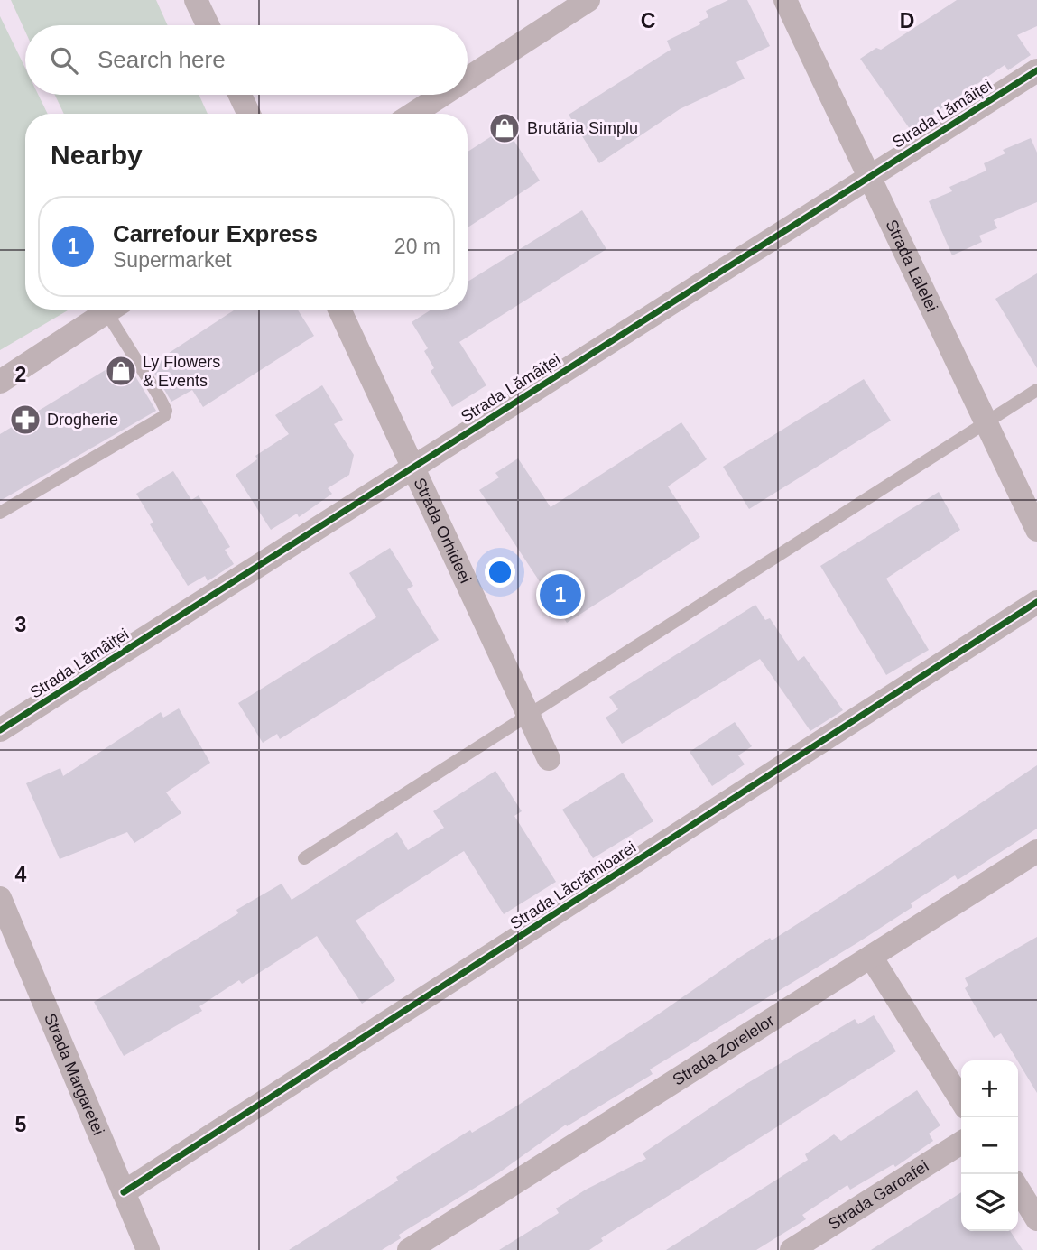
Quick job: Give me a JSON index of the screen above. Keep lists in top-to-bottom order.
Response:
{
  "streets": {
    "street": [
      "Strada Lămâiței",
      "Strada Lalelei",
      "Strada Orhideei",
      "Strada Lăcrămioarei",
      "Strada Zorelelor",
      "Strada Margaretei",
      "Strada Garoafei"
    ]
  },
  "crossings": [
    ["Strada Lămâiței", "Strada Lalelei"],
    ["Strada Lămâiței", "Strada Orhideei"],
    ["Strada Lăcrămioarei", "Strada Margaretei"]
  ],
  "places": {
    "shop": ["Brutăria Simplu", "Ly Flowers & Events"],
    "pharmacy": ["Drogherie"]
  },
  "page": {
    "search": "Search here",
    "heading": "Nearby",
    "list": [
      {
        "mark": "1",
        "name": "Carrefour Express",
        "note": "Supermarket",
        "value": "20 m"
      }
    ],
    "pins": "1",
    "map_buttons": ["+", "−"]
  },
  "grid": {
    "columns": ["C", "D"],
    "rows": [
      "2",
      "3",
      "4",
      "5"
    ]
  }
}
